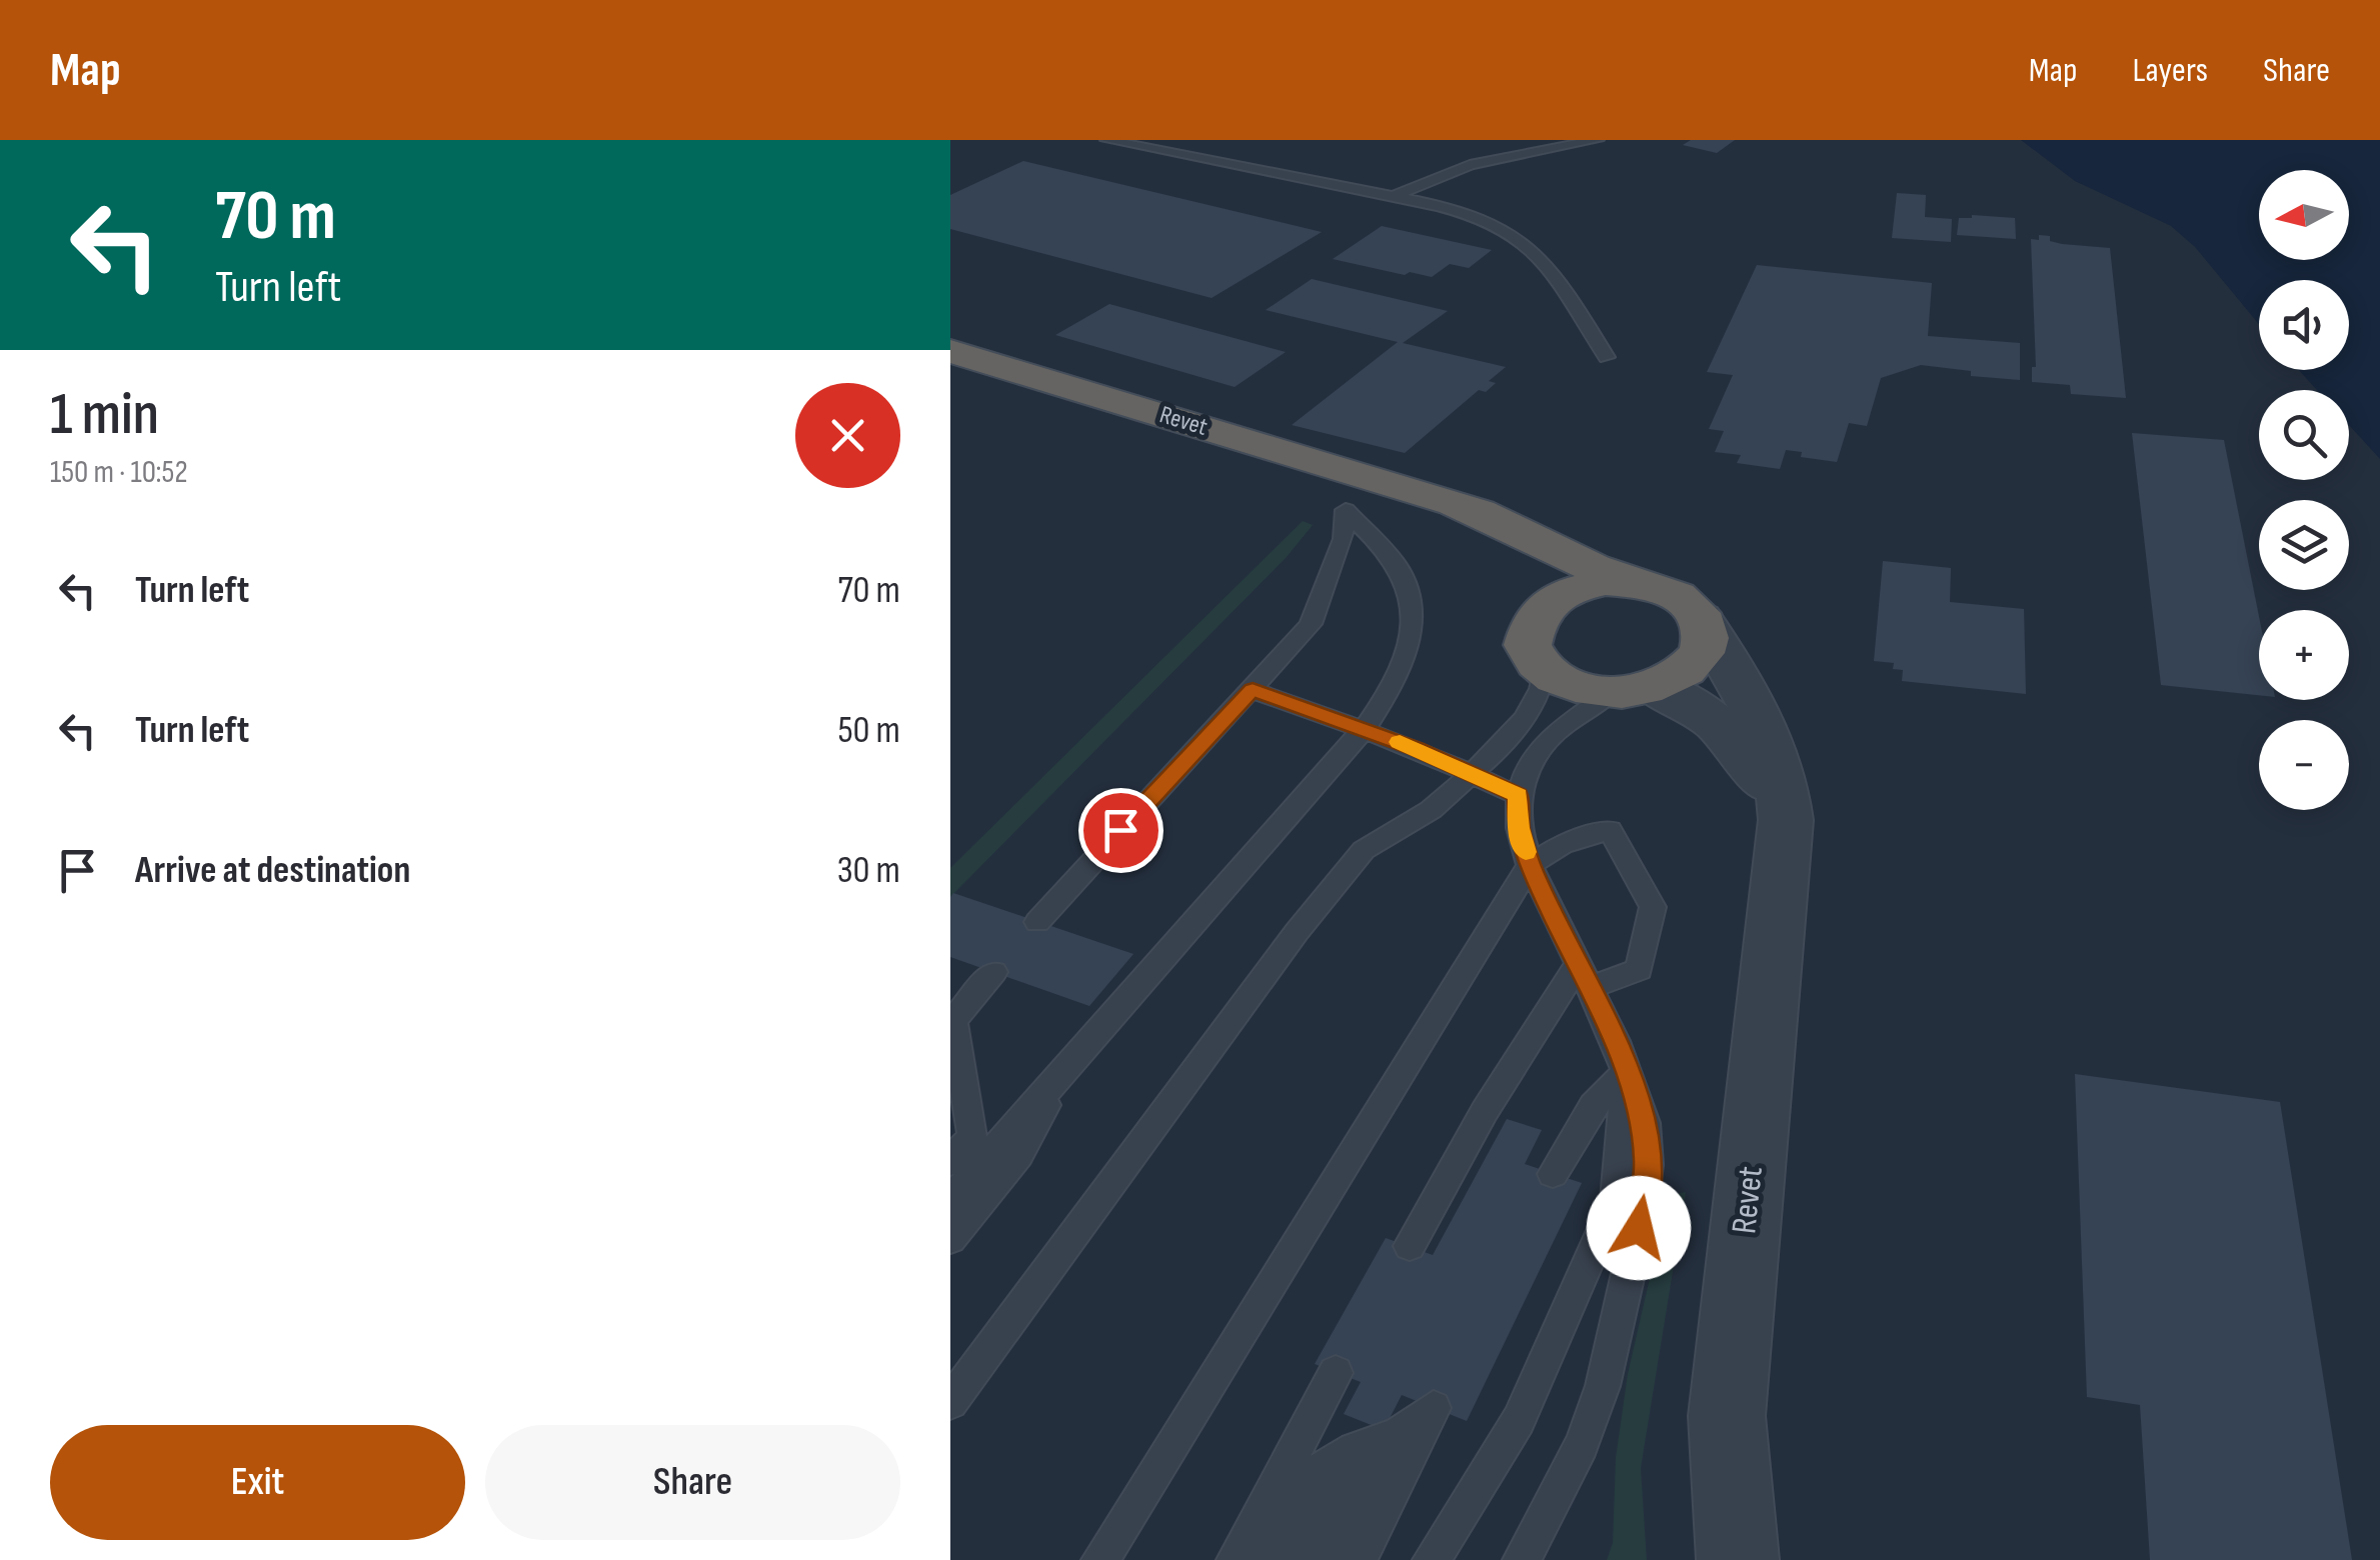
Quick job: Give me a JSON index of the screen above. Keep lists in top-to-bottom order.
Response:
{
  "streets": {
    "highway": ["Revet"]
  },
  "north": "left",
  "page": {
    "header": "Map",
    "nav": ["Map", "Layers", "Share"],
    "turn": ["70 m", "Turn left"],
    "map_buttons": ["+", "−"],
    "heading": ["1 min", "150 m · 10:52"],
    "list": [
      {
        "name": "Turn left",
        "value": "70 m"
      },
      {
        "name": "Turn left",
        "value": "50 m"
      },
      {
        "name": "Arrive at destination",
        "value": "30 m"
      }
    ],
    "buttons": ["Exit", "Share"]
  }
}
